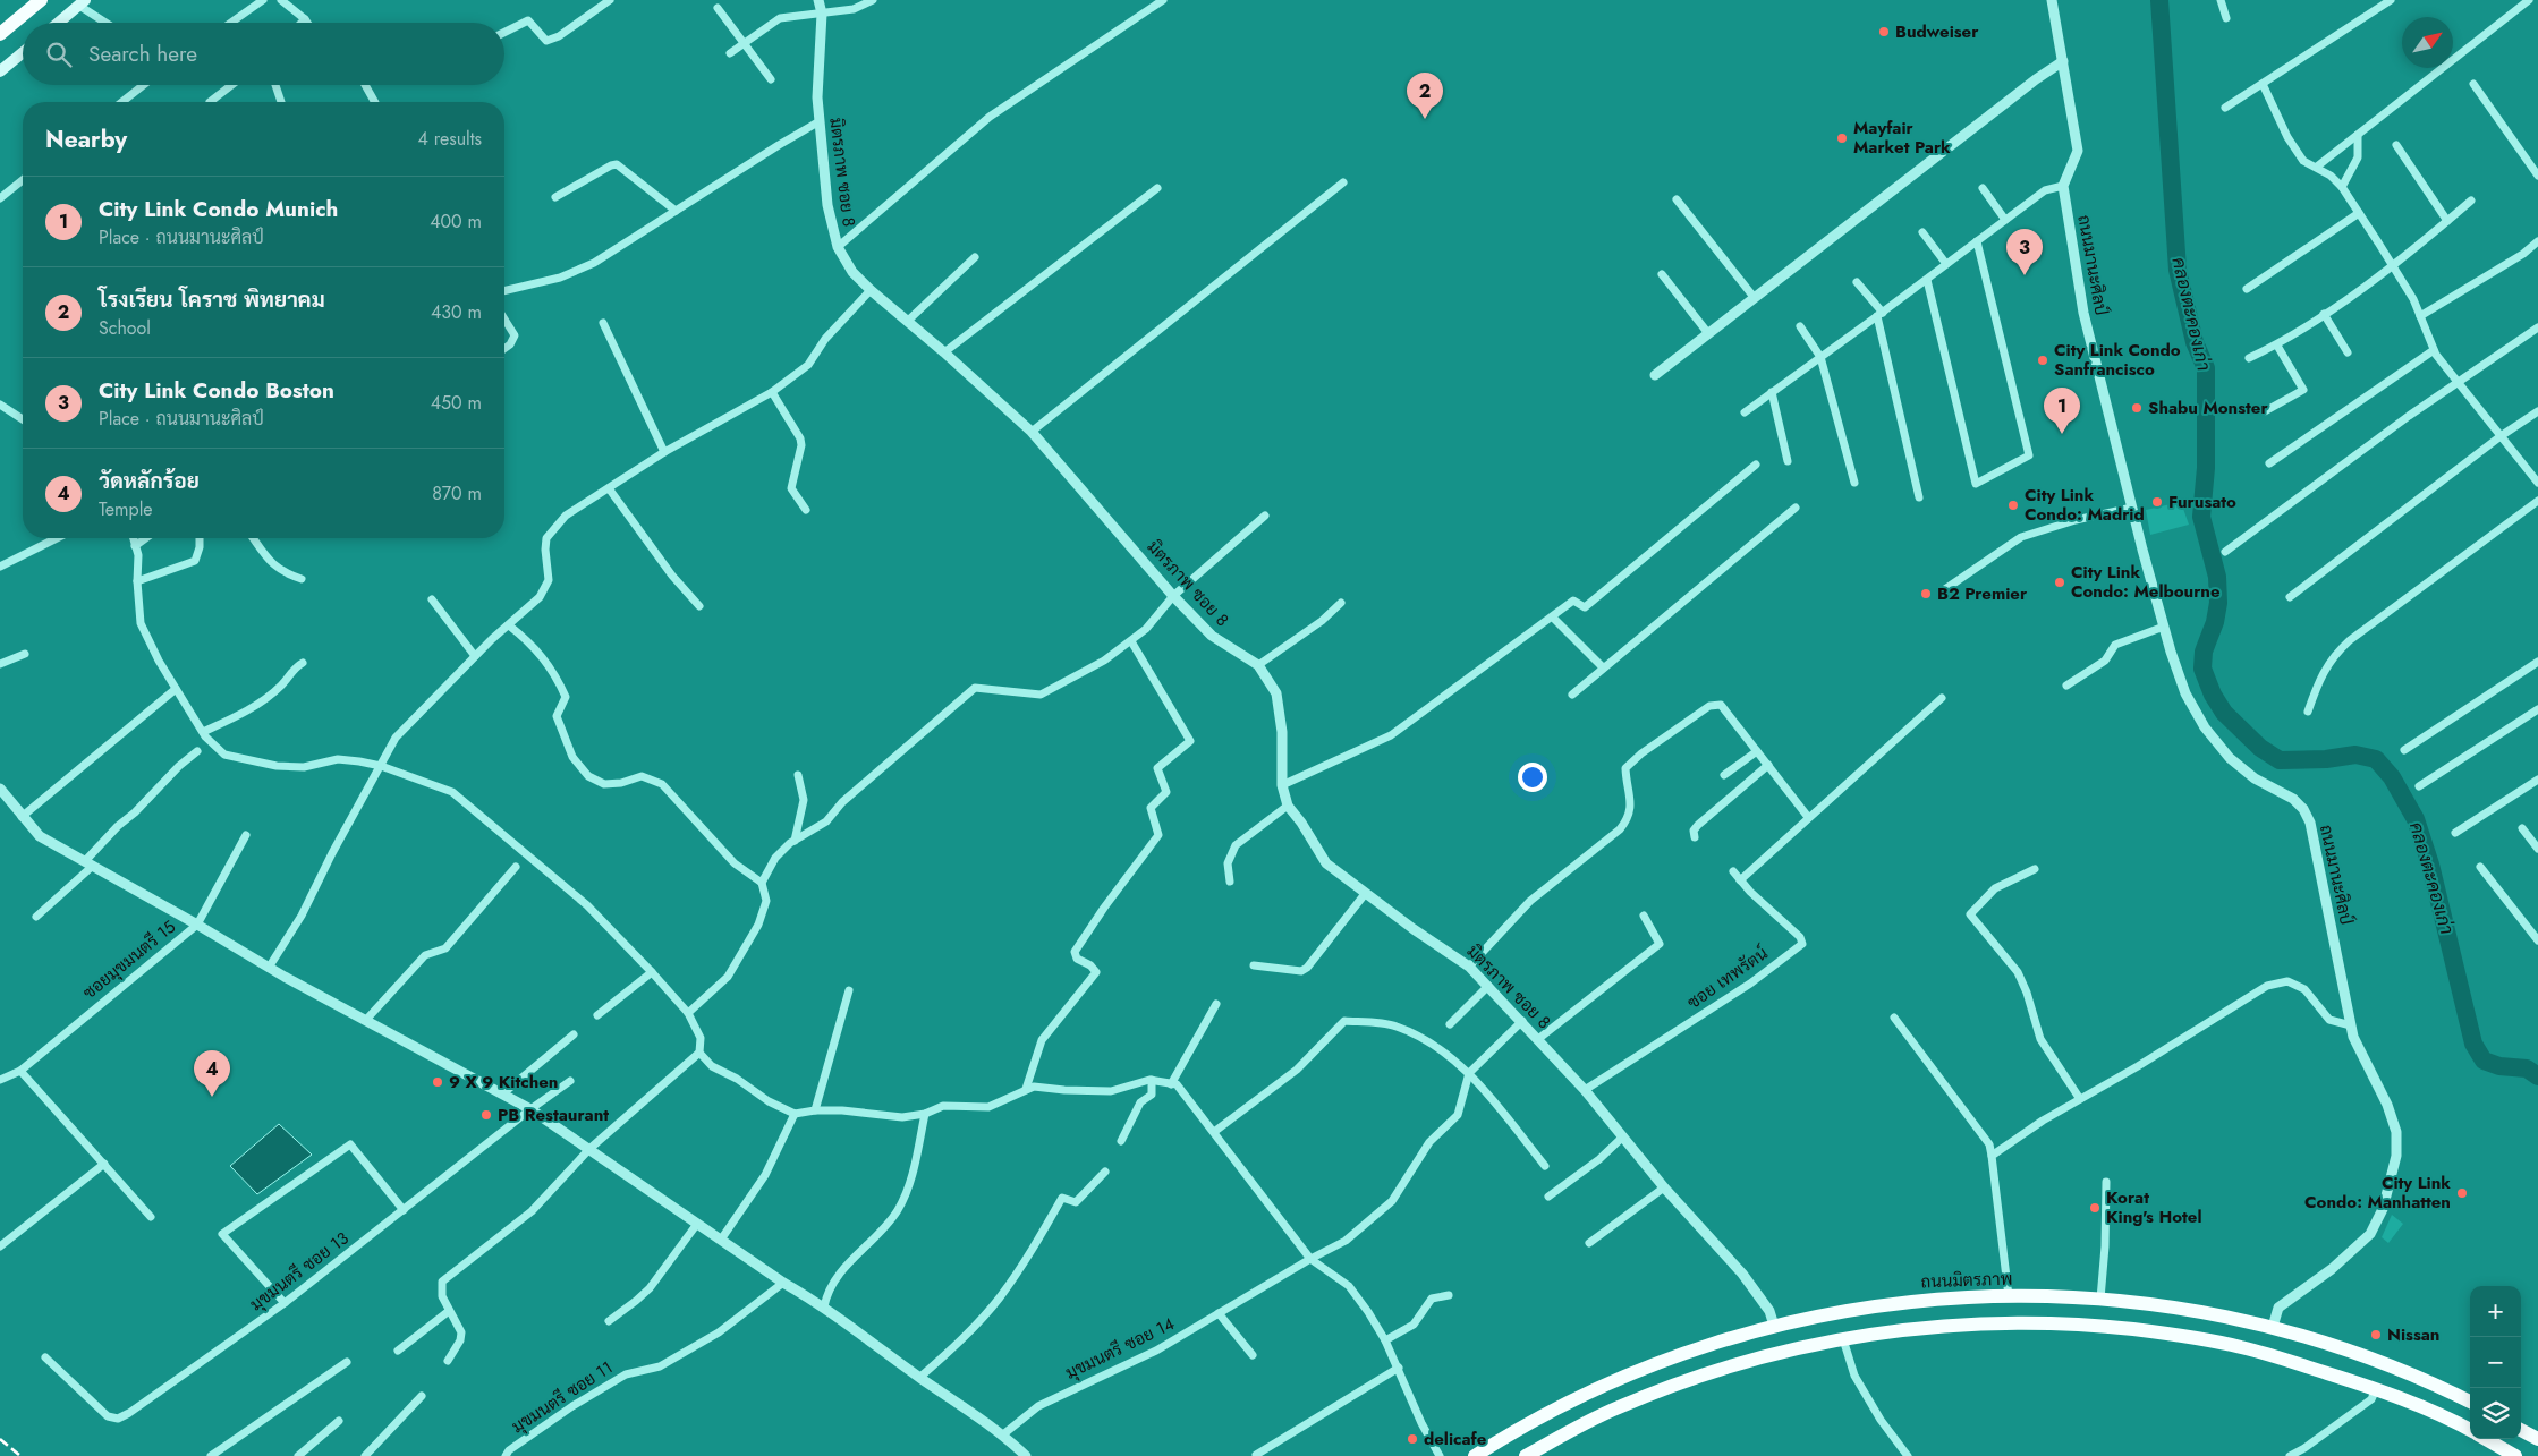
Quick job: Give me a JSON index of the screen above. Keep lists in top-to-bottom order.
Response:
{
  "streets": {
    "highway": ["ถนนมิตรภาพ"],
    "street": [
      "มิตรภาพ ซอย 8",
      "ถนนมานะศิลป์",
      "ซอยมุขมนตรี 15",
      "ซอย เทพรัตน์",
      "มุขมนตรี ซอย 13",
      "มุขมนตรี ซอย 14",
      "มุขมนตรี ซอย 11"
    ]
  },
  "crossings": [
    ["มิตรภาพ ซอย 8", "ซอย เทพรัตน์"],
    ["มิตรภาพ ซอย 8", "ถนนมิตรภาพ"],
    ["ถนนมานะศิลป์", "ถนนมิตรภาพ"]
  ],
  "water": ["คลองตะคองเก่า"],
  "places": [
    "Budweiser",
    "Mayfair Market Park",
    "City Link Condo Sanfrancisco",
    "Shabu Monster",
    "Furusato",
    "City Link Condo: Madrid",
    "City Link Condo: Melbourne",
    "B2 Premier",
    "9 X 9 Kitchen",
    "PB Restaurant",
    "City Link Condo: Manhatten",
    "Korat King's Hotel",
    "Nissan",
    "delicafe"
  ],
  "north": "top right",
  "page": {
    "search": "Search here",
    "pins": [
      "2",
      "3",
      "1",
      "4"
    ],
    "heading": ["Nearby", "4 results"],
    "list": [
      {
        "mark": "1",
        "name": "City Link Condo Munich",
        "note": "Place · ถนนมานะศิลป์",
        "value": "400 m"
      },
      {
        "mark": "2",
        "name": "โรงเรียน โคราช พิทยาคม",
        "note": "School",
        "value": "430 m"
      },
      {
        "mark": "3",
        "name": "City Link Condo Boston",
        "note": "Place · ถนนมานะศิลป์",
        "value": "450 m"
      },
      {
        "mark": "4",
        "name": "วัดหลักร้อย",
        "note": "Temple",
        "value": "870 m"
      }
    ],
    "map_buttons": ["+", "−"]
  }
}
